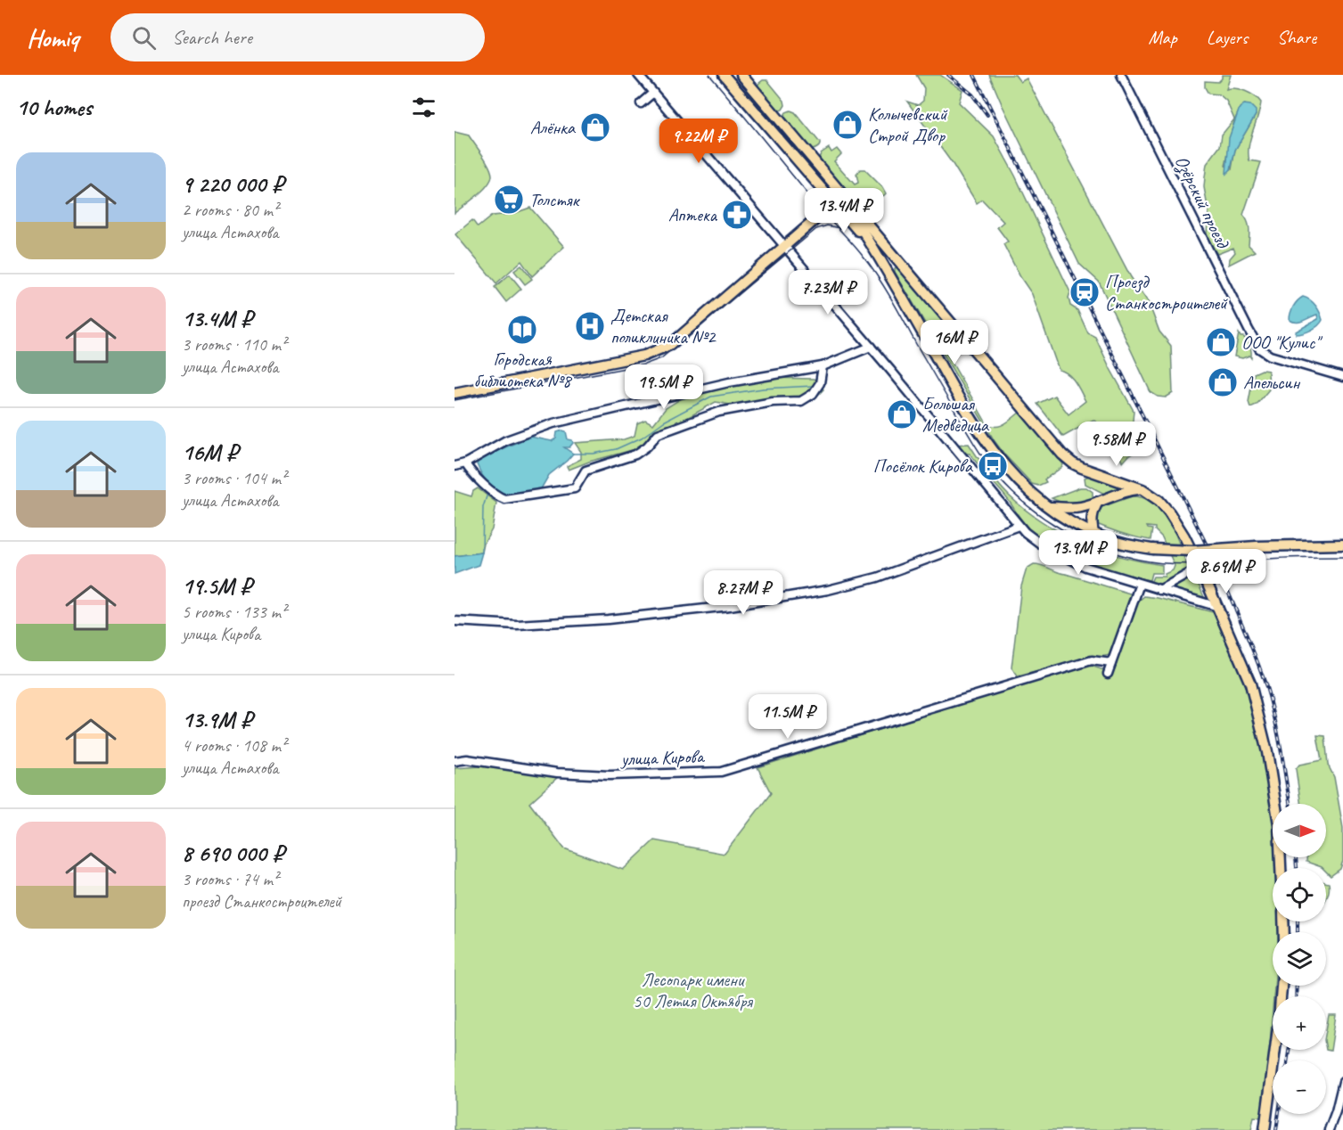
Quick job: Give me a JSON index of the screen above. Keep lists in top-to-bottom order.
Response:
{
  "streets": {
    "street": ["Озёрский проезд", "улица Кирова"]
  },
  "parks": ["Лесопарк имени 50 Летия Октября"],
  "places": {
    "shop": [
      "Колычевский Строй Двор",
      "Алёнка",
      "ООО \"Кулис\"",
      "Апельсин",
      "Большая Медведица"
    ],
    "supermarket": ["Толстяк"],
    "pharmacy": ["Аптека"],
    "station": ["Проезд Станкостроителей"],
    "hospital": ["Детская поликлиника №2"],
    "library": ["Городская библиотека №8"],
    "bus stop": ["Посёлок Кирова"]
  },
  "north": "right",
  "page": {
    "header": "Homiq",
    "search": "Search here",
    "nav": ["Map", "Layers", "Share"],
    "heading": "10 homes",
    "price": [
      "9.22M ₽",
      "13.4M ₽",
      "7.23M ₽",
      "16M ₽",
      "19.5M ₽",
      "9.58M ₽",
      "13.9M ₽",
      "8.69M ₽",
      "8.27M ₽",
      "11.5M ₽"
    ],
    "list": [
      {
        "name": "9 220 000 ₽",
        "note": "2 rooms · 80 m² · улица Астахова"
      },
      {
        "name": "13.4M ₽",
        "note": "3 rooms · 110 m² · улица Астахова"
      },
      {
        "name": "16M ₽",
        "note": "3 rooms · 104 m² · улица Астахова"
      },
      {
        "name": "19.5M ₽",
        "note": "5 rooms · 133 m² · улица Кирова"
      },
      {
        "name": "13.9M ₽",
        "note": "4 rooms · 108 m² · улица Астахова"
      },
      {
        "name": "8 690 000 ₽",
        "note": "3 rooms · 74 m² · проезд Станкостроителей"
      }
    ],
    "map_buttons": ["+", "−"]
  }
}
